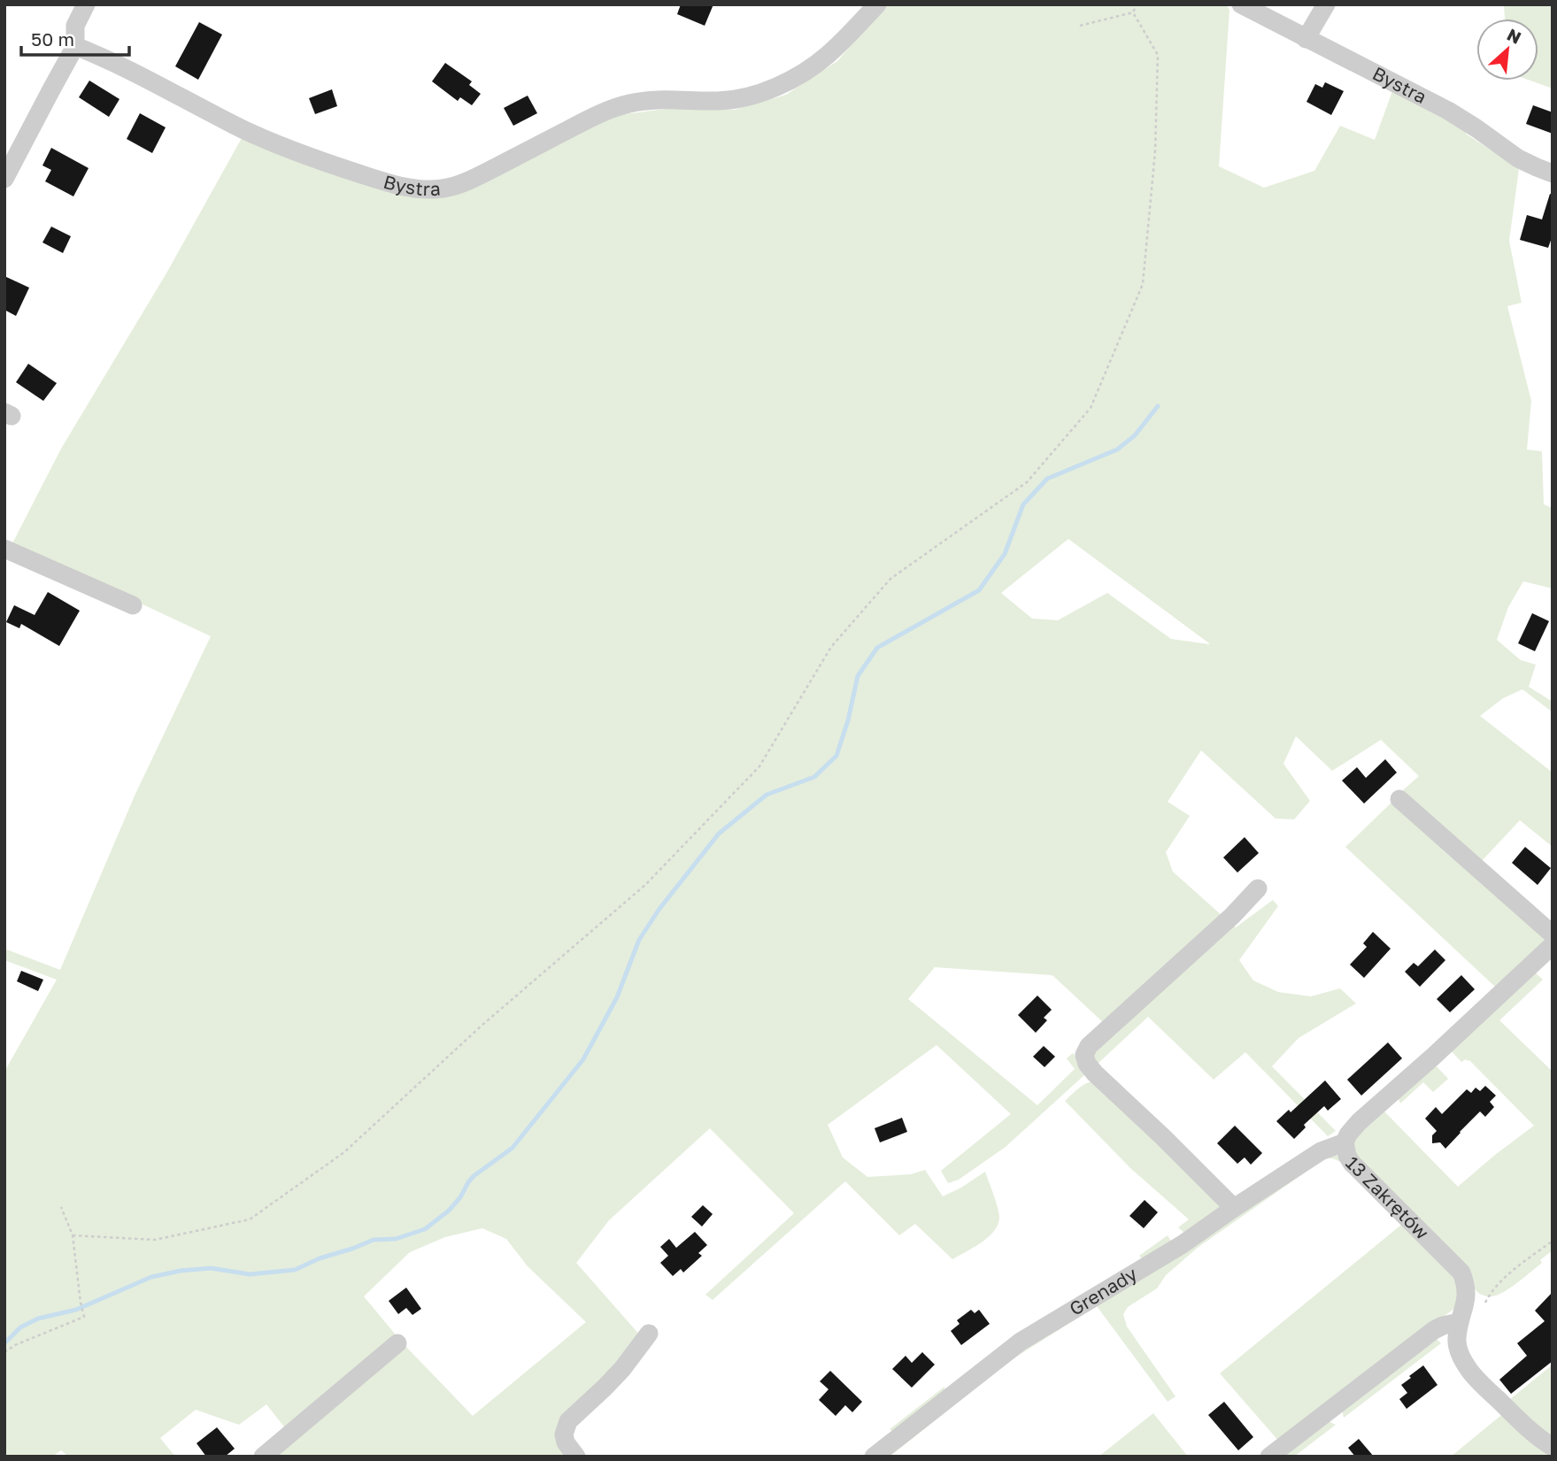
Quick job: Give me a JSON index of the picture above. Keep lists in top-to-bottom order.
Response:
{
  "streets": {
    "street": ["Bystra", "13 Zakrętów", "Grenady"]
  },
  "crossings": [
    ["13 Zakrętów", "Grenady"]
  ],
  "scale_bar": "50 m",
  "north": "top right"
}
